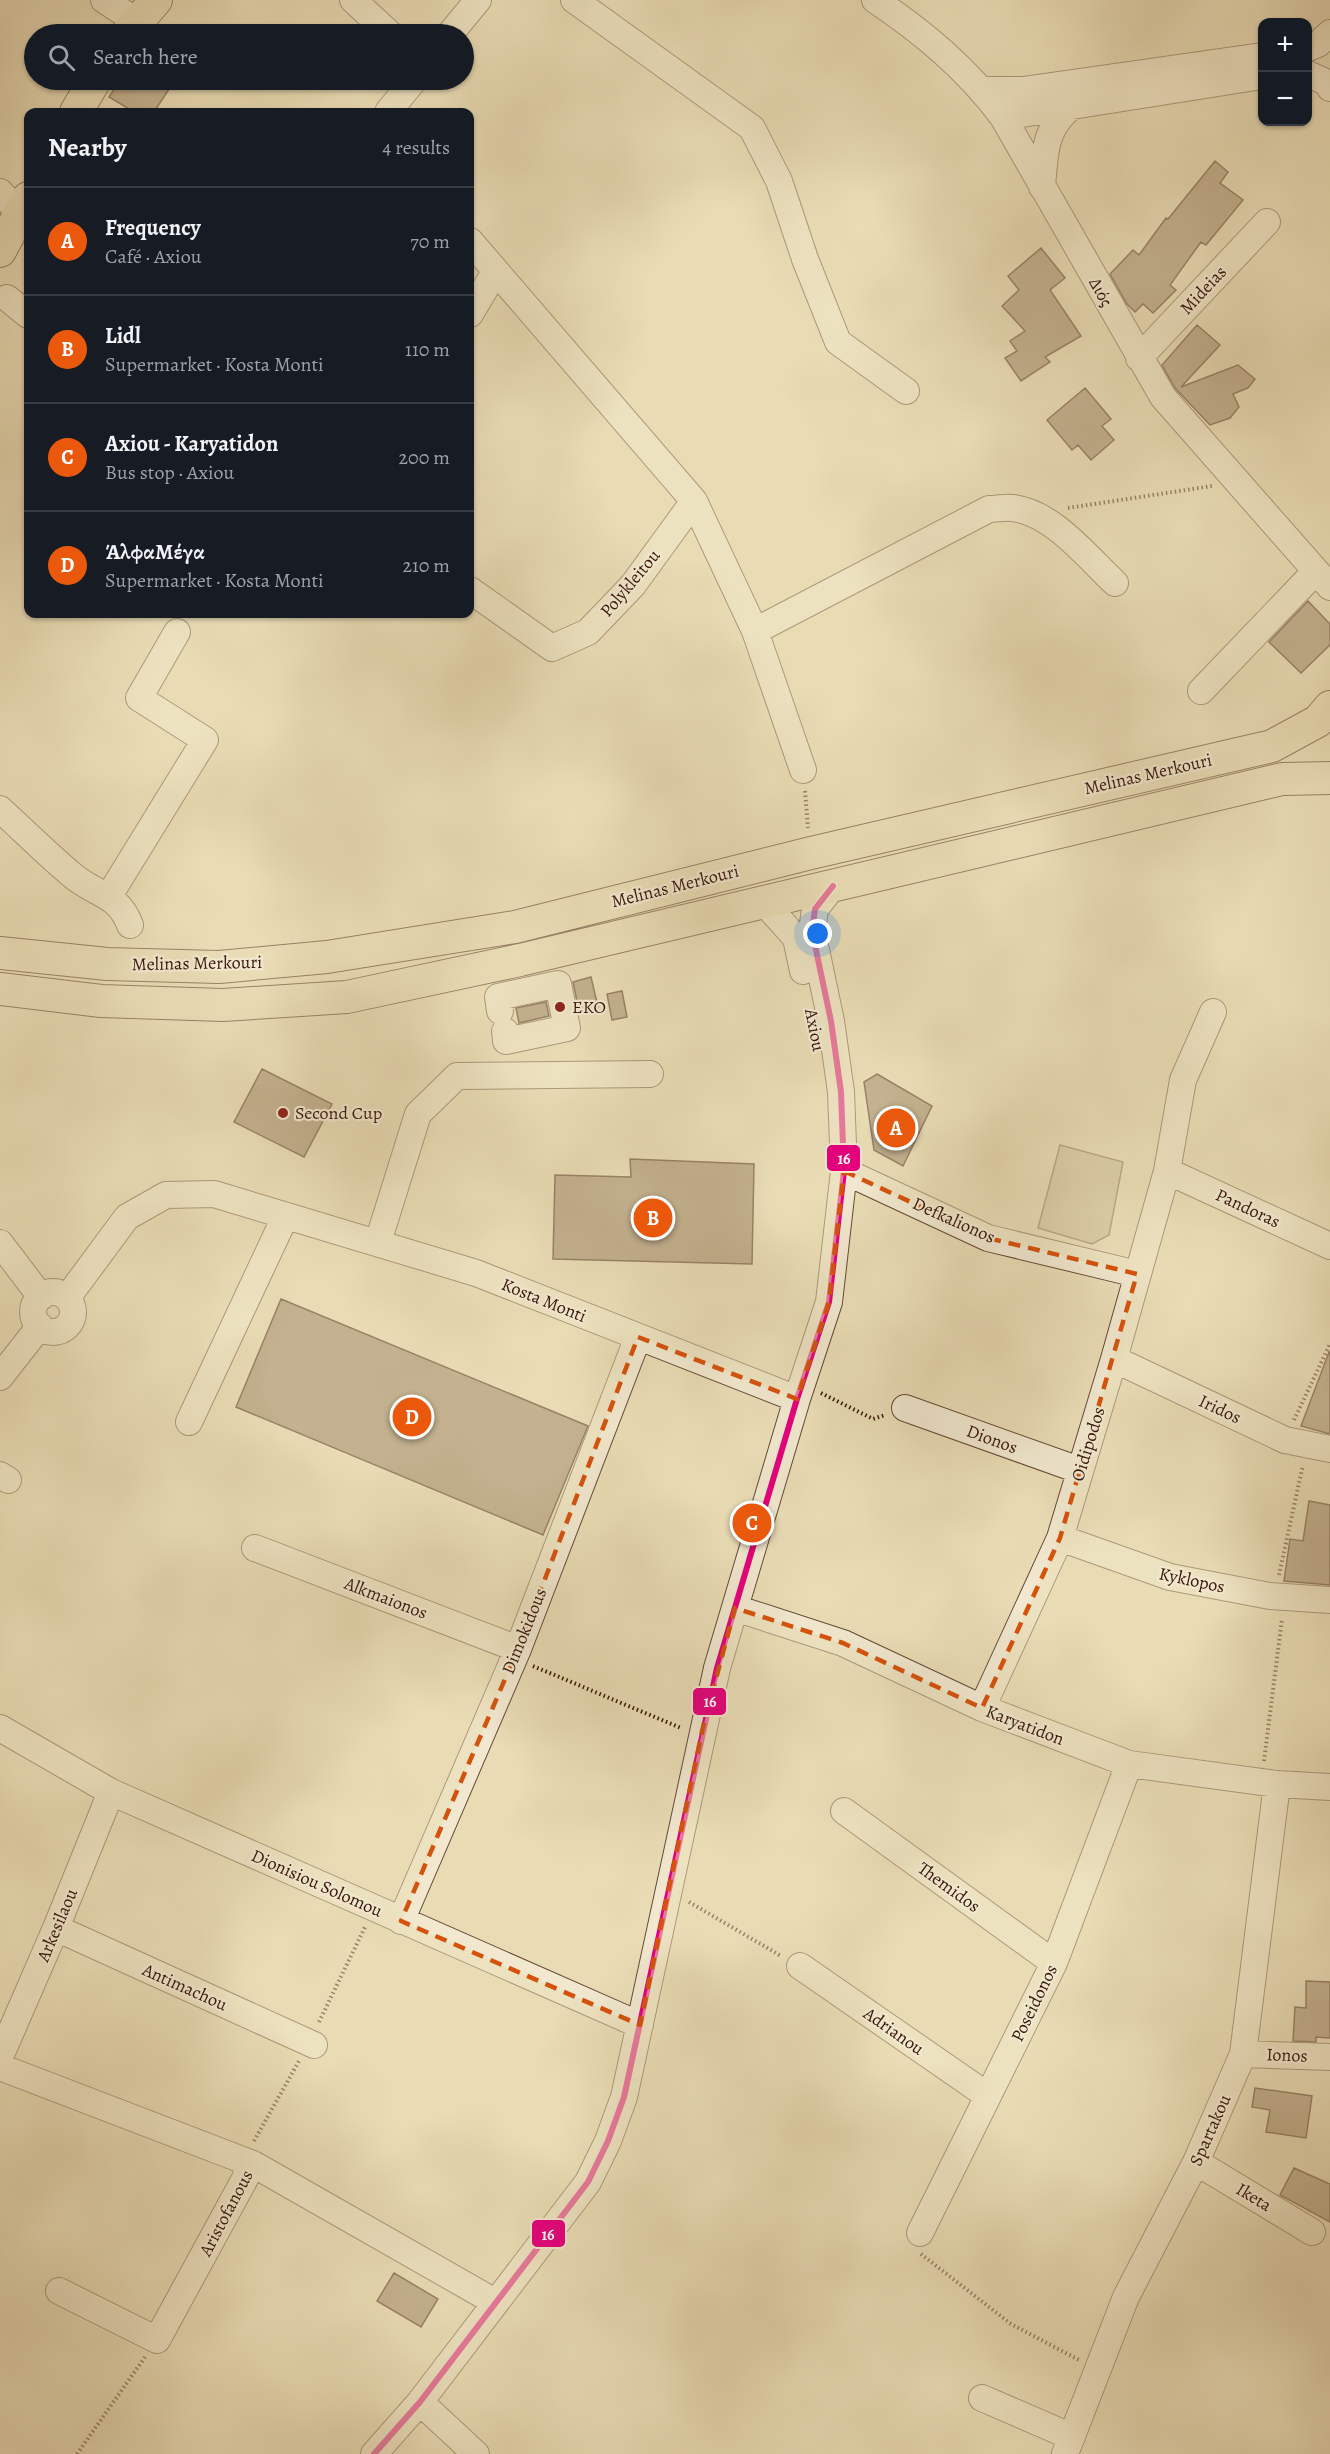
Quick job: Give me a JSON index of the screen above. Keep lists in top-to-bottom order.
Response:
{
  "streets": {
    "main road": ["Melinas Merkouri"],
    "street": [
      "Mideias",
      "Διός",
      "Polykleitou",
      "Axiou",
      "Pandoras",
      "Defkalionos",
      "Kosta Monti",
      "Iridos",
      "Dionos",
      "Oidipodos",
      "Kyklopos",
      "Alkmaionos",
      "Dimokidous",
      "Karyatidon",
      "Dionisiou Solomou",
      "Themidos",
      "Arkesilaou",
      "Antimachou",
      "Poseidonos",
      "Adrianou",
      "Ionos",
      "Spartakou",
      "Iketa",
      "Aristofanous"
    ]
  },
  "crossings": [
    ["Mideias", "Διός"],
    ["Melinas Merkouri", "Axiou"],
    ["Axiou", "Defkalionos"],
    ["Axiou", "Kosta Monti"],
    ["Axiou", "Karyatidon"],
    ["Axiou", "Dionisiou Solomou"],
    ["Pandoras", "Oidipodos"],
    ["Defkalionos", "Oidipodos"],
    ["Kosta Monti", "Dimokidous"],
    ["Iridos", "Oidipodos"],
    ["Dionos", "Oidipodos"],
    ["Oidipodos", "Kyklopos"],
    ["Oidipodos", "Karyatidon"],
    ["Alkmaionos", "Dimokidous"],
    ["Dimokidous", "Dionisiou Solomou"],
    ["Karyatidon", "Poseidonos"],
    ["Karyatidon", "Spartakou"],
    ["Dionisiou Solomou", "Arkesilaou"],
    ["Themidos", "Poseidonos"],
    ["Arkesilaou", "Antimachou"],
    ["Poseidonos", "Adrianou"],
    ["Ionos", "Spartakou"],
    ["Spartakou", "Iketa"]
  ],
  "places": ["EKO", "Second Cup"],
  "lines": ["transit line 16"],
  "page": {
    "map_buttons": ["+", "−"],
    "search": "Search here",
    "heading": ["Nearby", "4 results"],
    "list": [
      {
        "mark": "A",
        "name": "Frequency",
        "note": "Café · Axiou",
        "value": "70 m"
      },
      {
        "mark": "B",
        "name": "Lidl",
        "note": "Supermarket · Kosta Monti",
        "value": "110 m"
      },
      {
        "mark": "C",
        "name": "Axiou - Karyatidon",
        "note": "Bus stop · Axiou",
        "value": "200 m"
      },
      {
        "mark": "D",
        "name": "ΆλφαΜέγα",
        "note": "Supermarket · Kosta Monti",
        "value": "210 m"
      }
    ],
    "pins": [
      "A",
      "B",
      "D",
      "C"
    ]
  }
}
